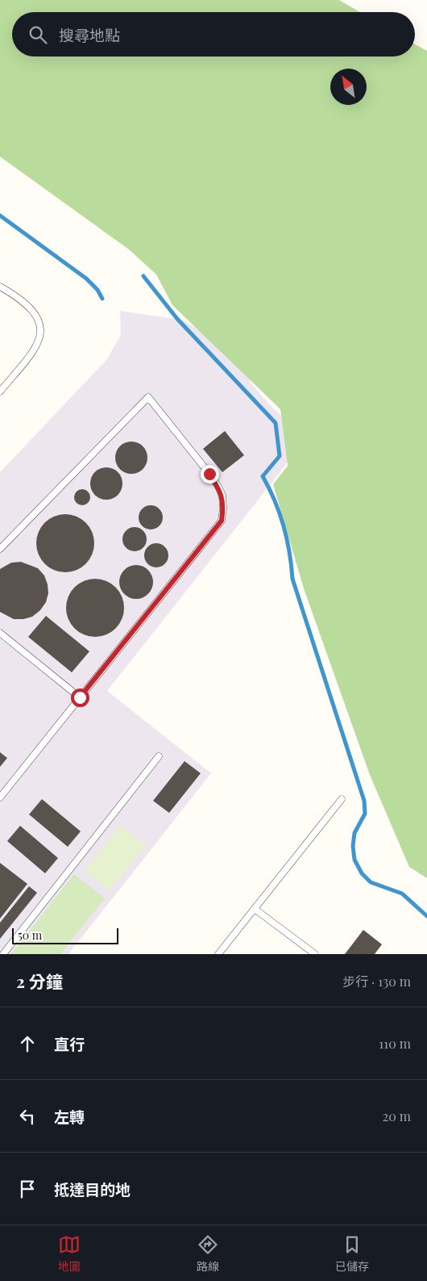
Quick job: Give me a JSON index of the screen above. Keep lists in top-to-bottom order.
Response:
{
  "scale_bar": "50 m",
  "north": "top left",
  "page": {
    "search": "搜尋地點",
    "scale": "50 m",
    "heading": ["2 分鐘", "步行 · 130 m"],
    "list": [
      ["直行", "110 m"],
      ["左轉", "20 m"],
      "抵達目的地"
    ],
    "nav": ["地圖", "路線", "已儲存"]
  }
}
